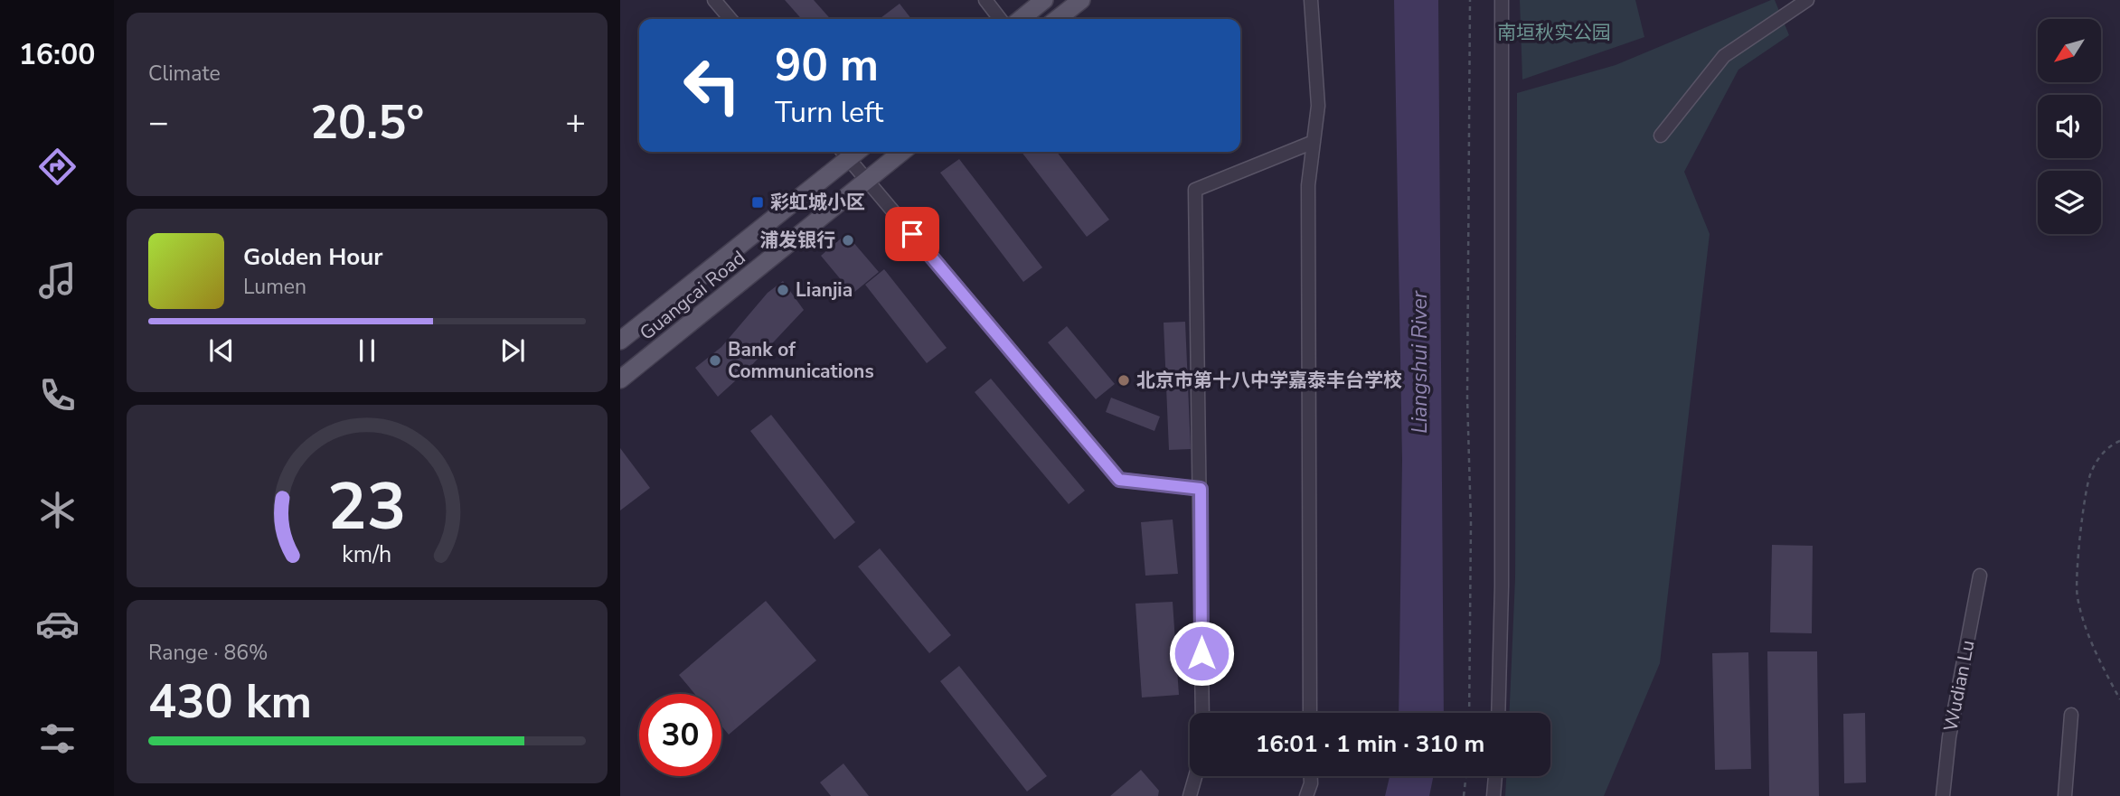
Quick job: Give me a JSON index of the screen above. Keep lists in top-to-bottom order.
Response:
{
  "streets": {
    "main road": ["Guangcai Road"],
    "street": ["Wudian Lu"]
  },
  "water": ["Liangshui River"],
  "parks": ["南垣秋实公园"],
  "places": {
    "transit": ["彩虹城小区"],
    "other": [
      "浦发银行",
      "Lianjia",
      "Bank of Communications",
      "北京市第十八中学嘉泰丰台学校"
    ]
  },
  "north": "bottom left",
  "page": {
    "tabs": "16:00",
    "tile": [
      "Climate",
      ["Range · 86%", "430 km"]
    ],
    "turn": ["90 m", "Turn left"],
    "heat": ["−", "20.5°", "+"],
    "song": ["Golden Hour", "Lumen"],
    "limit": "30",
    "trip": "16:01 · 1 min · 310 m",
    "gauge": ["23", "km/h"]
  }
}
